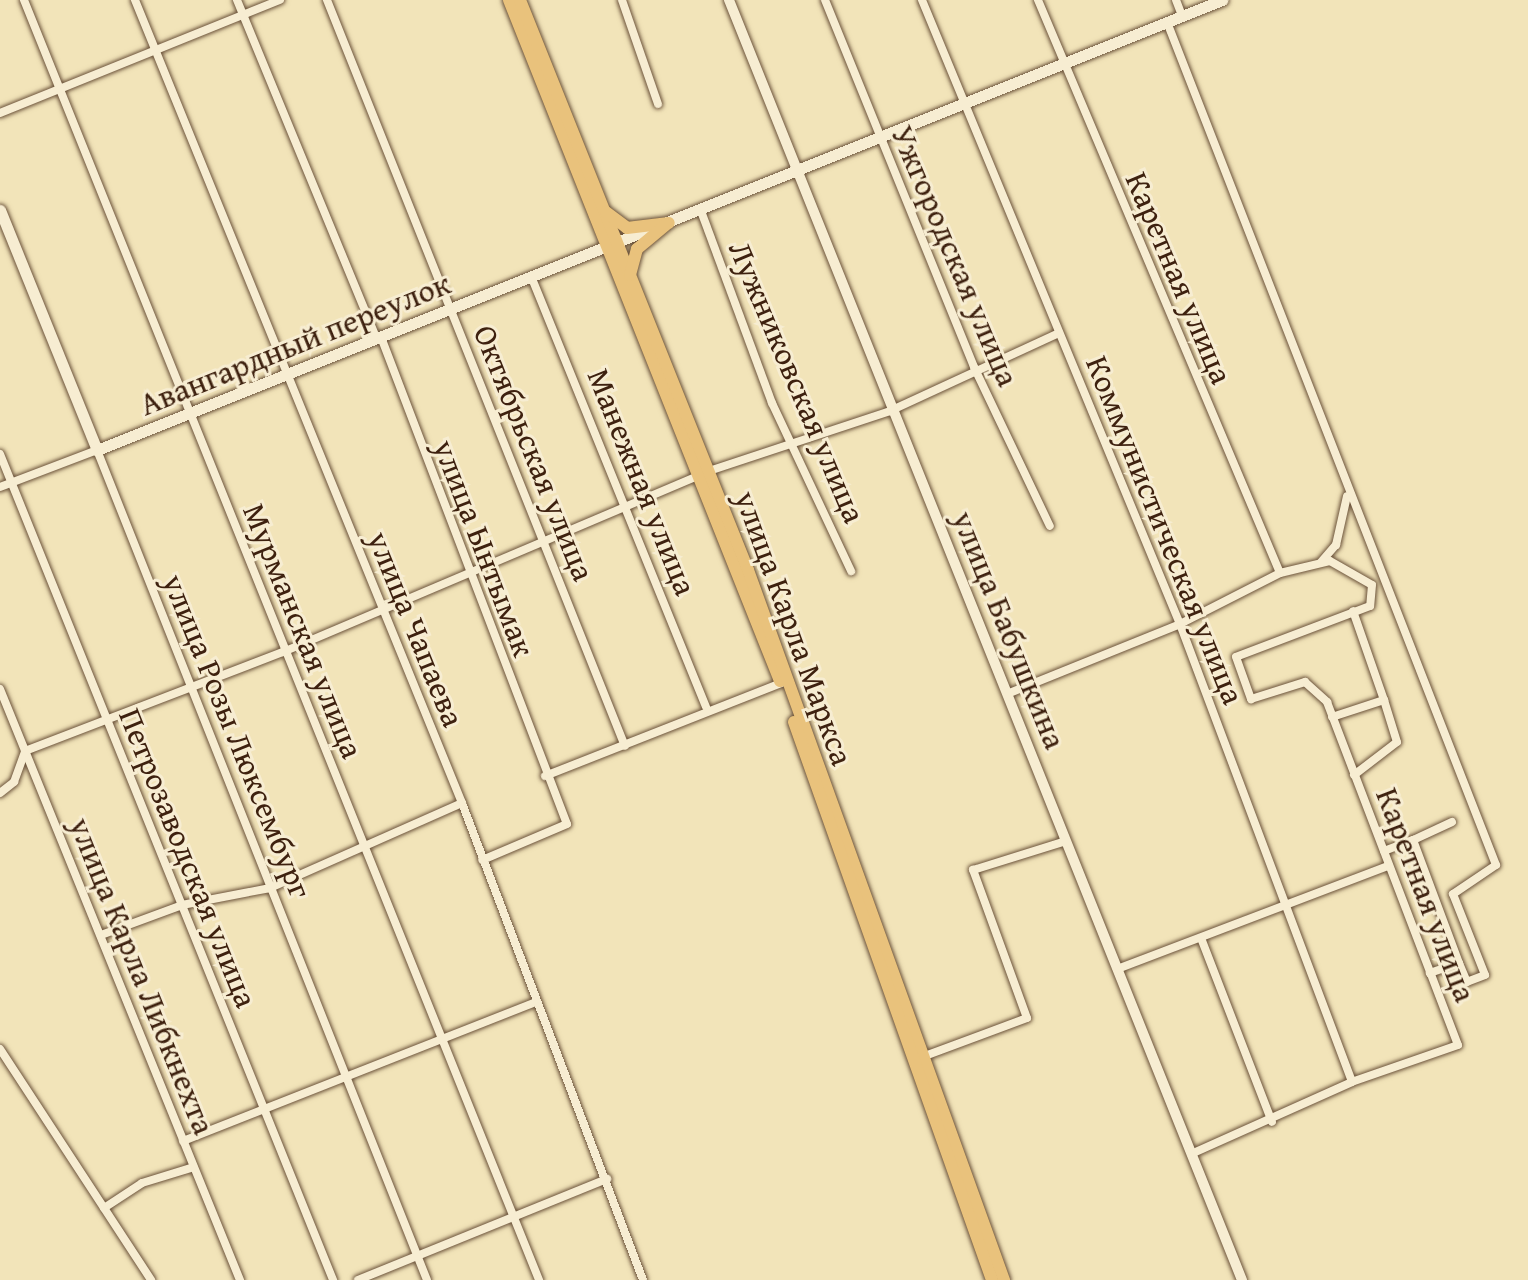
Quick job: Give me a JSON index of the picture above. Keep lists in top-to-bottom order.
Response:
{
  "streets": {
    "main road": ["Авангардный переулок", "улица Карла Маркса", "улица Розы Люксембург"],
    "street": [
      "Ужгородская улица",
      "Каретная улица",
      "Лужниковская улица",
      "Октябрьская улица",
      "Манежная улица",
      "Коммунистическая улица",
      "улица Ынтымак",
      "улица Чапаева",
      "улица Бабушкина",
      "Мурманская улица",
      "Петрозаводская улица",
      "улица Карла Либкнехта"
    ]
  },
  "crossings": [
    ["Ужгородская улица", "Авангардный переулок"],
    ["Каретная улица", "Авангардный переулок"],
    ["Каретная улица", "Коммунистическая улица"],
    ["Авангардный переулок", "Лужниковская улица"],
    ["Авангардный переулок", "Октябрьская улица"],
    ["Авангардный переулок", "Манежная улица"],
    ["Авангардный переулок", "Коммунистическая улица"],
    ["Авангардный переулок", "улица Ынтымак"],
    ["Авангардный переулок", "улица Карла Маркса"],
    ["Авангардный переулок", "улица Чапаева"],
    ["Авангардный переулок", "улица Бабушкина"],
    ["Авангардный переулок", "Мурманская улица"],
    ["Авангардный переулок", "улица Розы Люксембург"],
    ["Авангардный переулок", "Петрозаводская улица"],
    ["улица Ынтымак", "улица Чапаева"]
  ]
}
